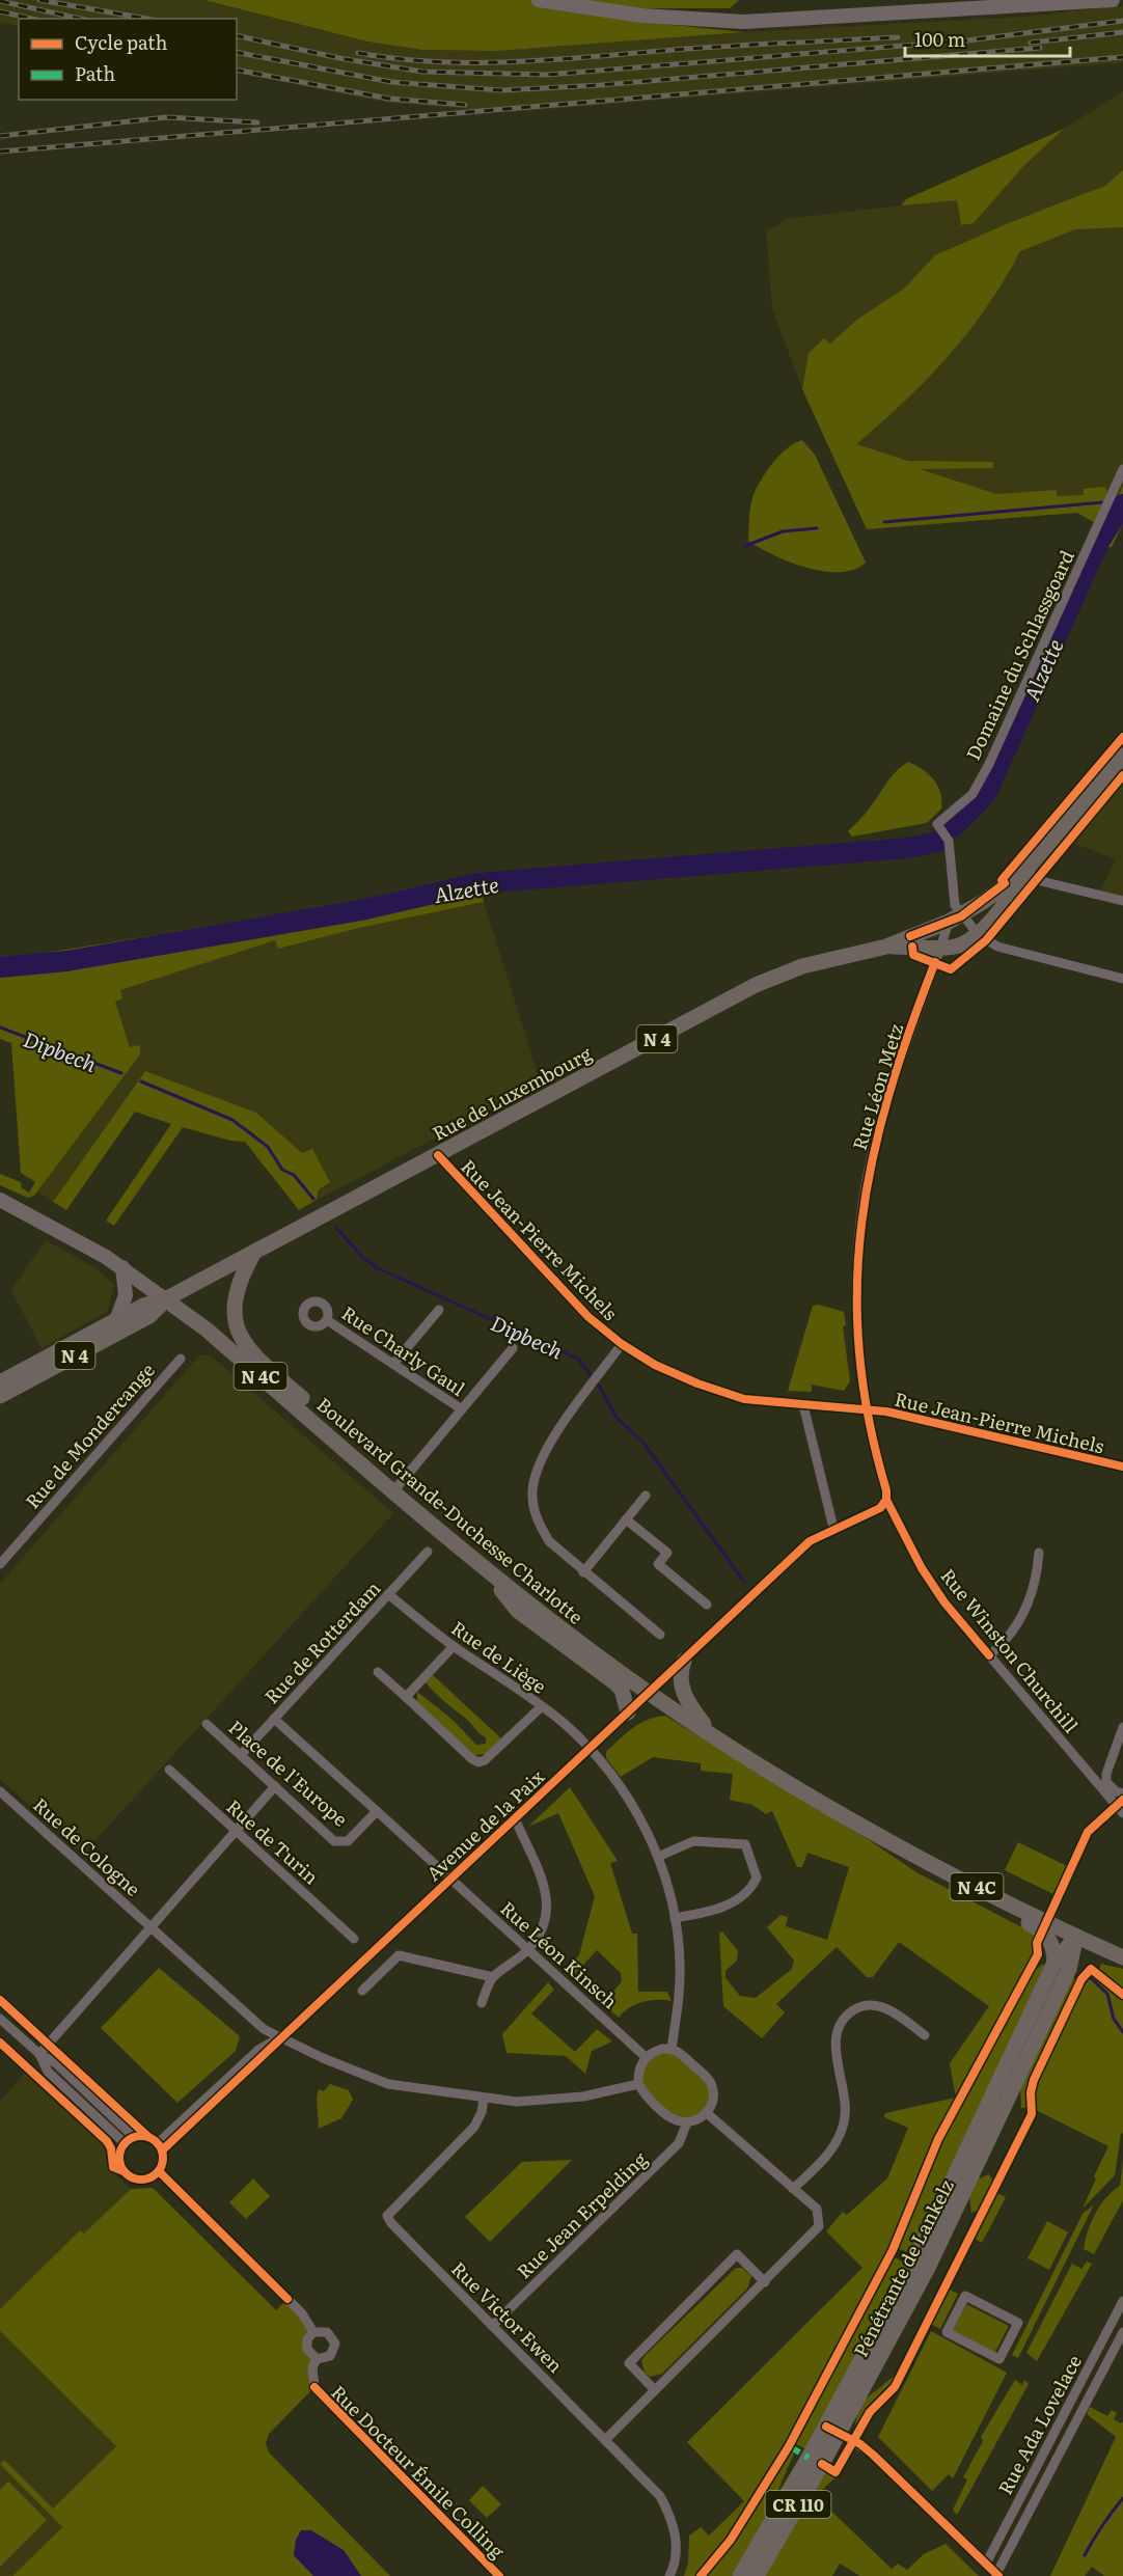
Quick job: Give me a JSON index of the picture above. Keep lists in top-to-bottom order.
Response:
{
  "streets": {
    "main road": [
      "N 4",
      "Rue de Luxembourg",
      "N 4C",
      "Boulevard Grande-Duchesse Charlotte",
      "Pénétrante de Lankelz",
      "CR 110"
    ],
    "street": [
      "Domaine du Schlassgoard",
      "Rue Léon Metz",
      "Rue Jean-Pierre Michels",
      "Rue Charly Gaul",
      "Rue de Mondercange",
      "Rue de Rotterdam",
      "Rue Winston Churchill",
      "Rue de Liège",
      "Place de l'Europe",
      "Avenue de la Paix",
      "Rue de Turin",
      "Rue de Cologne",
      "Rue Léon Kinsch",
      "Rue Jean Erpelding",
      "Rue Victor Ewen",
      "Rue Ada Lovelace",
      "Rue Docteur Émile Colling"
    ]
  },
  "crossings": [
    ["Domaine du Schlassgoard", "N 4"],
    ["Domaine du Schlassgoard", "Rue Léon Metz"],
    ["N 4", "Rue Léon Metz"],
    ["N 4", "Rue de Luxembourg"],
    ["Rue Léon Metz", "Rue Jean-Pierre Michels"],
    ["Rue Léon Metz", "Rue Winston Churchill"],
    ["Rue Léon Metz", "Avenue de la Paix"],
    ["Rue de Luxembourg", "Rue Jean-Pierre Michels"],
    ["Rue de Luxembourg", "Boulevard Grande-Duchesse Charlotte"],
    ["N 4C", "Boulevard Grande-Duchesse Charlotte"],
    ["N 4C", "Avenue de la Paix"],
    ["Boulevard Grande-Duchesse Charlotte", "Avenue de la Paix"],
    ["Boulevard Grande-Duchesse Charlotte", "Pénétrante de Lankelz"],
    ["Rue de Rotterdam", "Rue de Liège"],
    ["Rue de Rotterdam", "Place de l'Europe"],
    ["Rue Winston Churchill", "Avenue de la Paix"],
    ["Rue de Liège", "Avenue de la Paix"],
    ["Rue de Liège", "Rue de Cologne"],
    ["Rue de Liège", "Rue Léon Kinsch"],
    ["Rue de Liège", "Rue Jean Erpelding"],
    ["Place de l'Europe", "Avenue de la Paix"],
    ["Place de l'Europe", "Rue Léon Kinsch"],
    ["Avenue de la Paix", "Rue de Cologne"],
    ["Avenue de la Paix", "Rue Léon Kinsch"],
    ["Rue de Cologne", "Rue Léon Kinsch"],
    ["Rue de Cologne", "Rue Jean Erpelding"],
    ["Rue de Cologne", "Rue Victor Ewen"],
    ["Rue Léon Kinsch", "Rue Jean Erpelding"],
    ["Rue Jean Erpelding", "Rue Victor Ewen"]
  ],
  "water": ["Alzette", "Dipbech"],
  "legend": ["Cycle path", "Path"],
  "scale_bar": "100 m"
}
